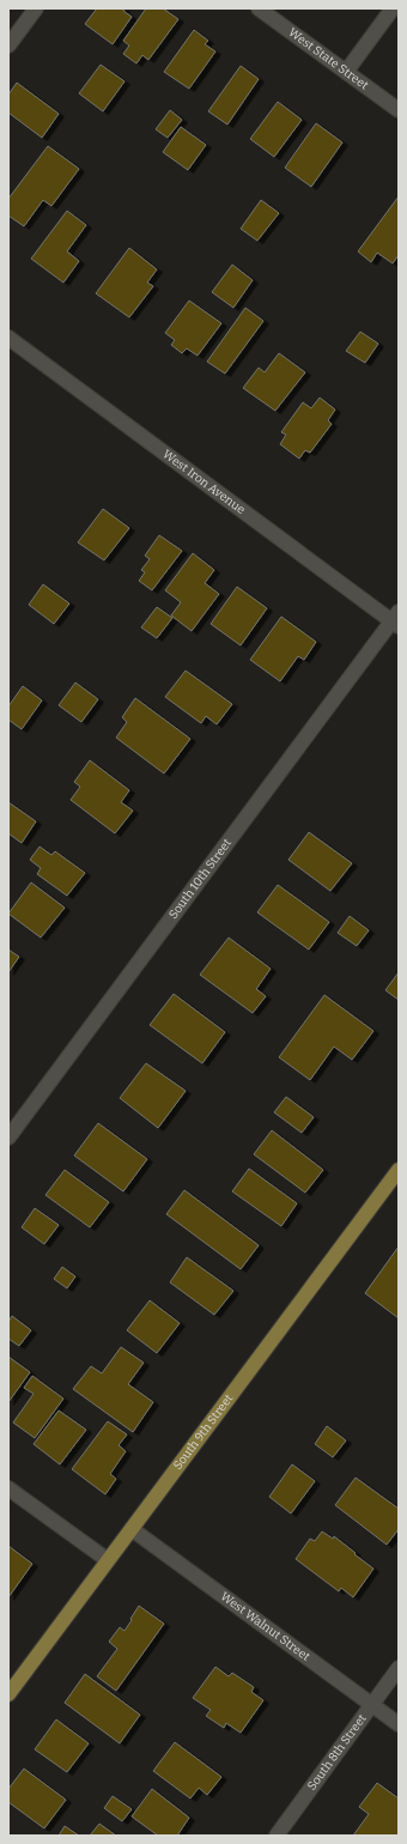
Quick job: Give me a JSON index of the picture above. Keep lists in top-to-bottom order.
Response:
{
  "streets": {
    "main road": ["South 9th Street"],
    "street": [
      "West State Street",
      "West Iron Avenue",
      "South 10th Street",
      "West Walnut Street",
      "South 8th Street"
    ]
  },
  "crossings": [
    ["West Iron Avenue", "South 10th Street"],
    ["South 9th Street", "West Walnut Street"],
    ["West Walnut Street", "South 8th Street"]
  ]
}
